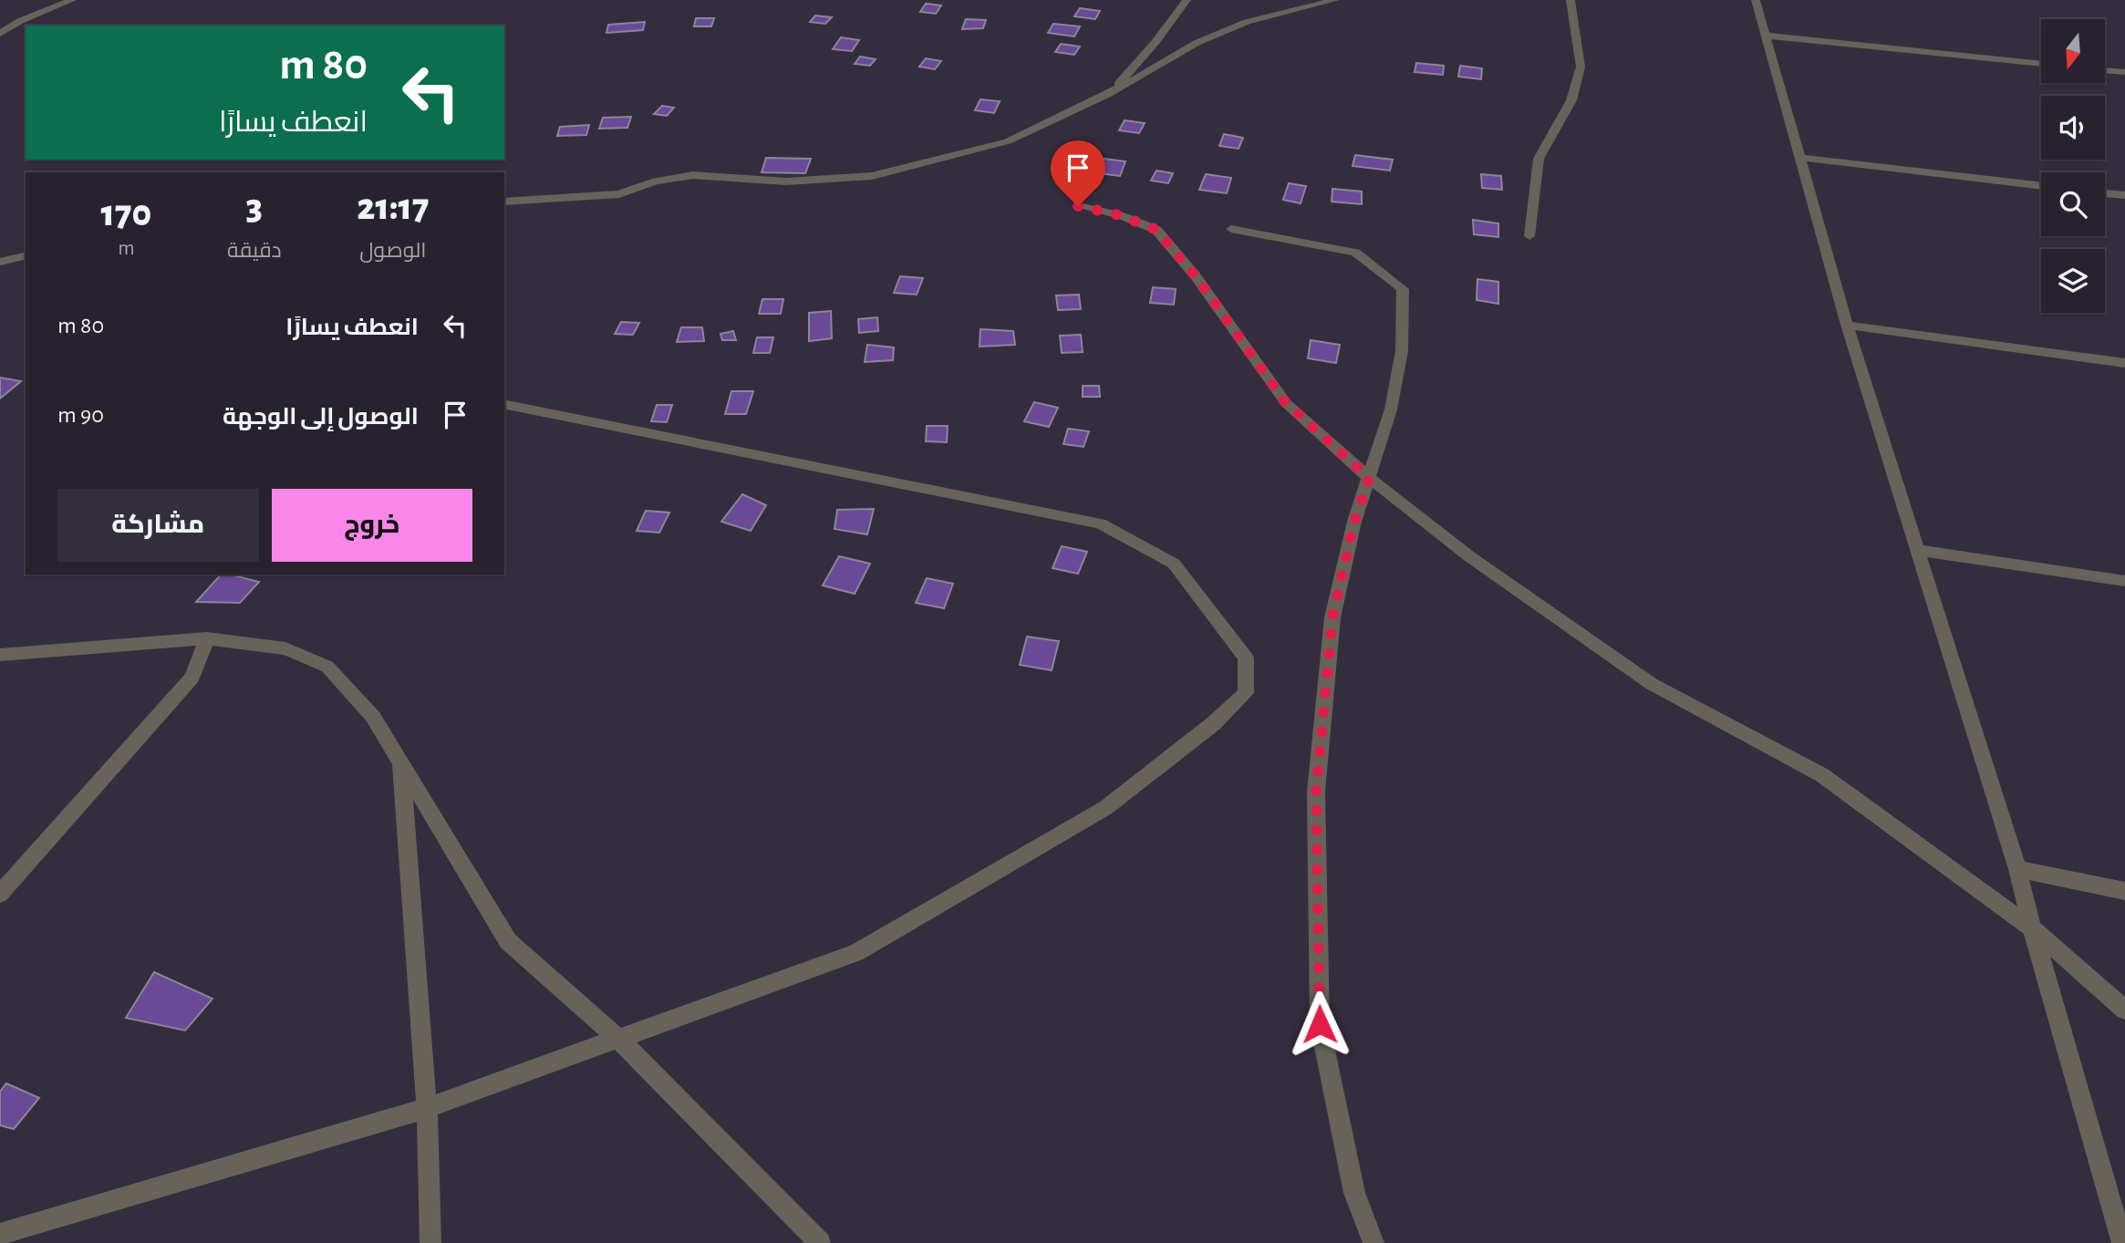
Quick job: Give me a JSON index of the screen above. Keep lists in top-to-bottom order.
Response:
{
  "north": "bottom",
  "page": {
    "turn": ["80 m", "انعطف يسارًا"],
    "eta": [
      "21:17",
      "الوصول",
      "3",
      "دقيقة",
      "170",
      "m"
    ],
    "list": [
      {
        "name": "انعطف يسارًا",
        "value": "80 m"
      },
      {
        "name": "الوصول إلى الوجهة",
        "value": "90 m"
      }
    ],
    "buttons": ["خروج", "مشاركة"]
  }
}
